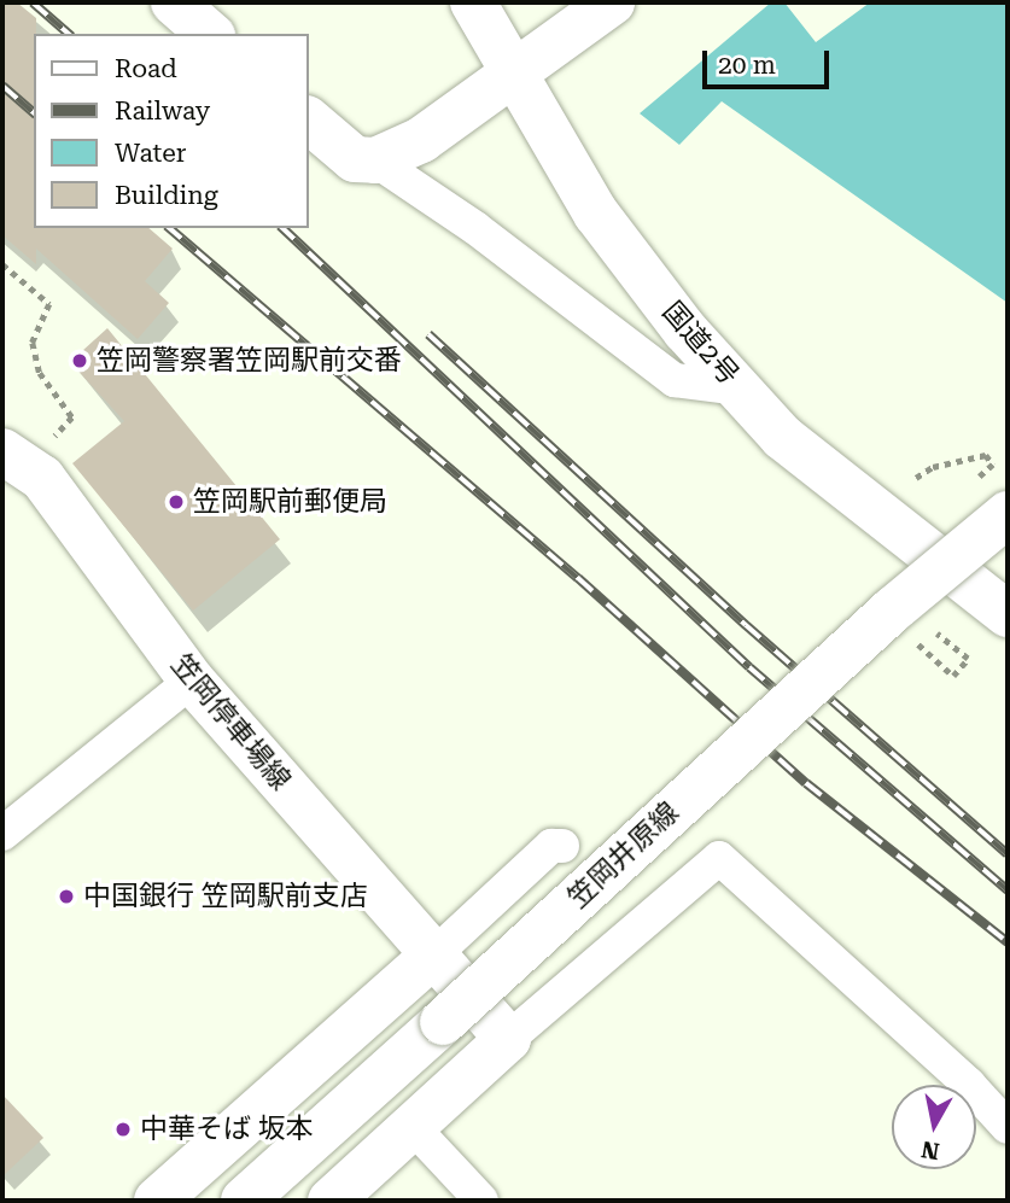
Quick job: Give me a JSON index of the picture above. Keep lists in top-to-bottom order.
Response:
{
  "streets": {
    "main road": ["国道2号", "笠岡停車場線", "笠岡井原線"]
  },
  "places": [
    "笠岡警察署笠岡駅前交番",
    "笠岡駅前郵便局",
    "中国銀行 笠岡駅前支店",
    "中華そば 坂本"
  ],
  "legend": [
    "Road",
    "Railway",
    "Water",
    "Building"
  ],
  "scale_bar": "20 m",
  "north": "bottom"
}
